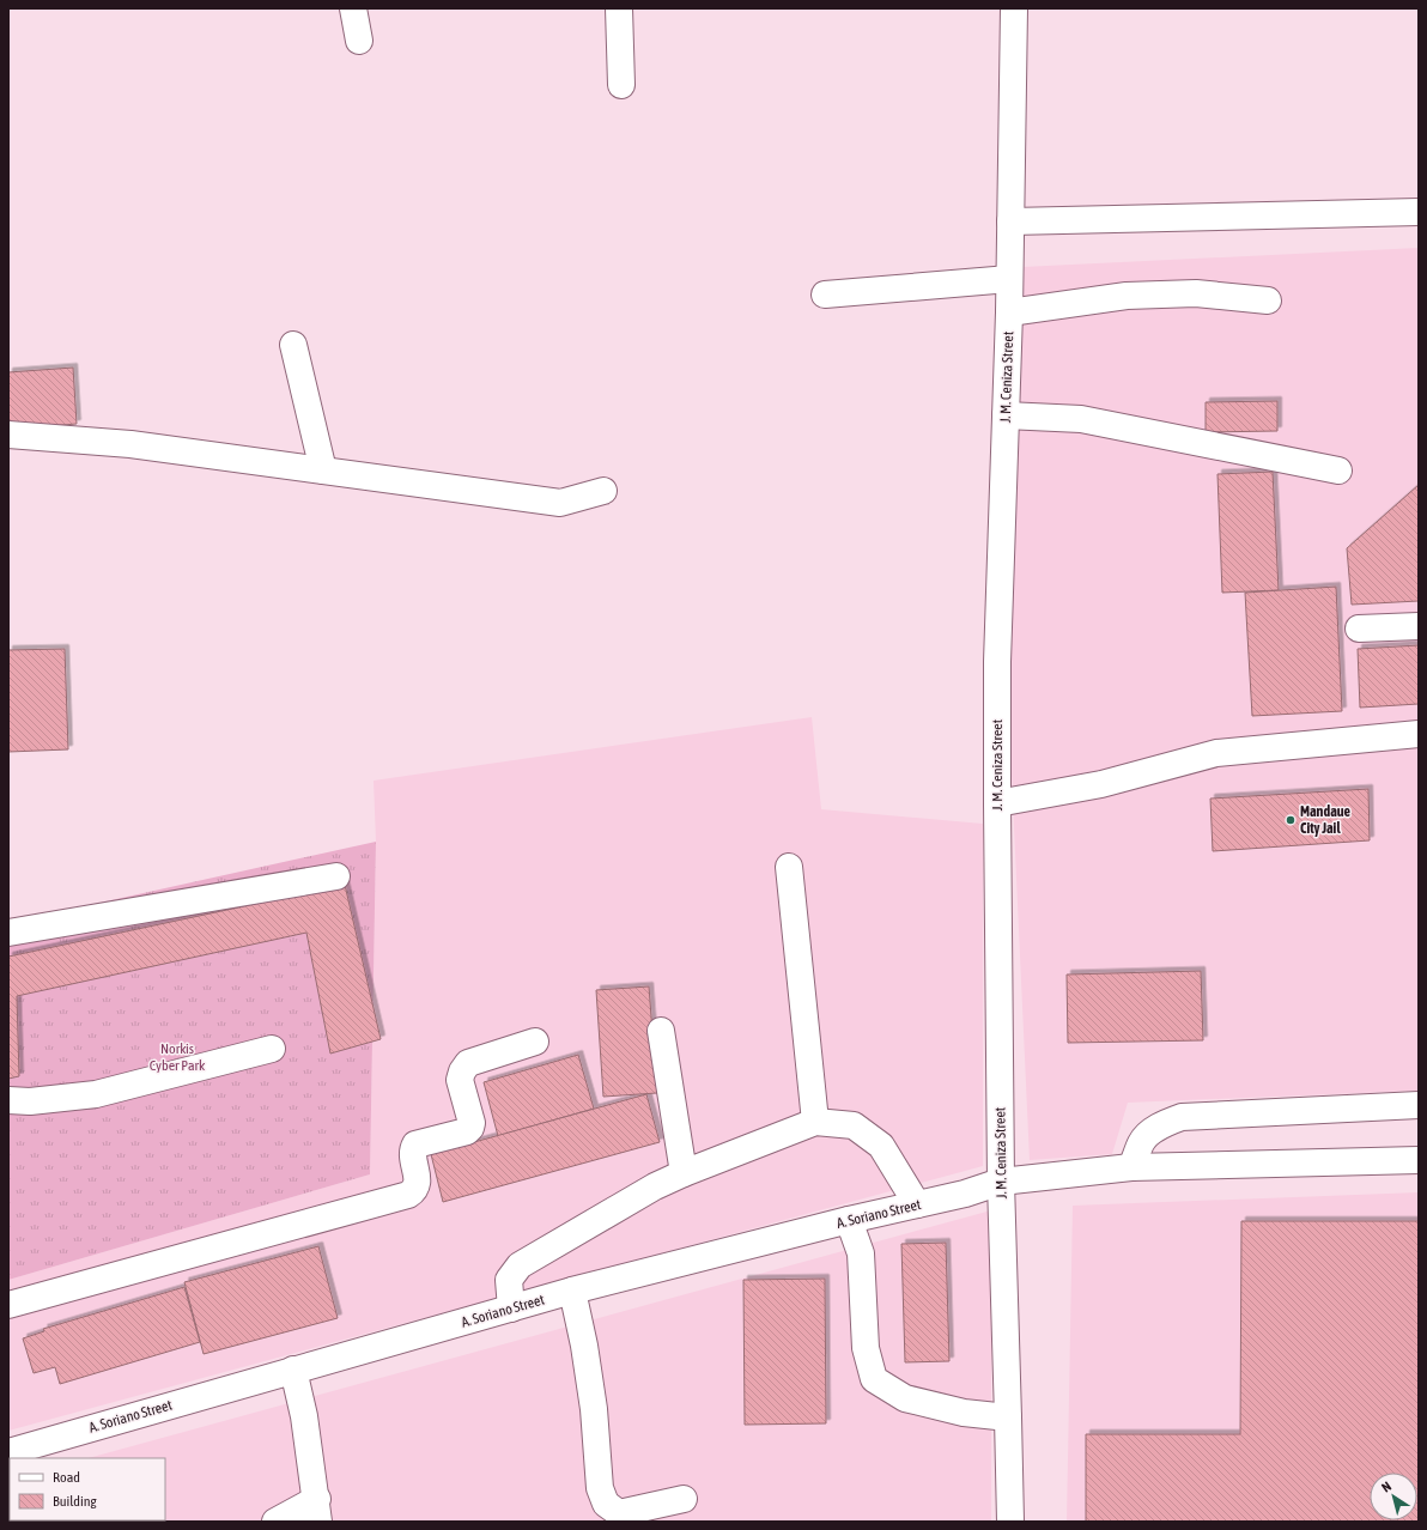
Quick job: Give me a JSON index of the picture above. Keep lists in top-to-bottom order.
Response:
{
  "streets": {
    "street": ["J. M. Ceniza Street", "A. Soriano Street"]
  },
  "crossings": [
    ["J. M. Ceniza Street", "A. Soriano Street"]
  ],
  "parks": ["Norkis Cyber Park"],
  "places": ["Mandaue City Jail"],
  "legend": ["Road", "Building"],
  "north": "top left"
}
